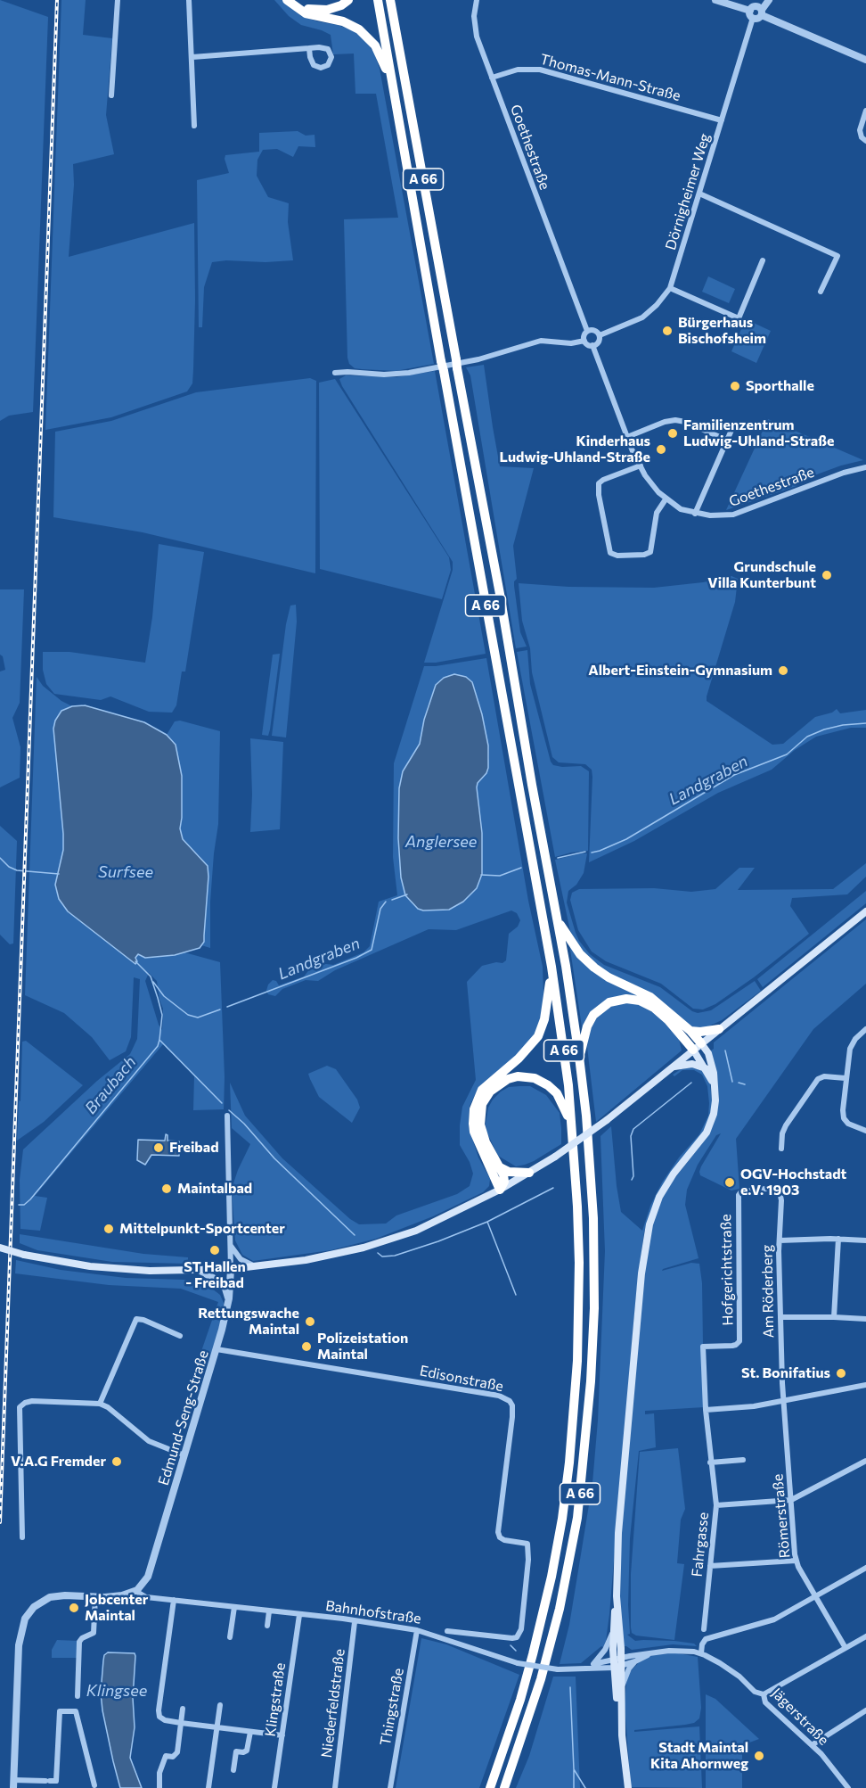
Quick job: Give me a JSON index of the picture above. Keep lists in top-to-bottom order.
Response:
{
  "streets": {
    "highway": ["A 66"],
    "street": [
      "Thomas-Mann-Straße",
      "Goethestraße",
      "Dörnigheimer Weg",
      "Hofgerichtstraße",
      "Am Röderberg",
      "Edisonstraße",
      "Edmund-Seng-Straße",
      "Römerstraße",
      "Fahrgasse",
      "Bahnhofstraße",
      "Klingstraße",
      "Niederfeldstraße",
      "Thingstraße",
      "Jägerstraße"
    ]
  },
  "crossings": [
    ["Thomas-Mann-Straße", "Goethestraße"],
    ["Thomas-Mann-Straße", "Dörnigheimer Weg"],
    ["Goethestraße", "Dörnigheimer Weg"],
    ["Hofgerichtstraße", "Am Röderberg"],
    ["Hofgerichtstraße", "Fahrgasse"],
    ["Am Röderberg", "Römerstraße"],
    ["Edisonstraße", "Edmund-Seng-Straße"],
    ["Edmund-Seng-Straße", "Bahnhofstraße"],
    ["Bahnhofstraße", "Klingstraße"],
    ["Bahnhofstraße", "Niederfeldstraße"],
    ["Bahnhofstraße", "Thingstraße"],
    ["Bahnhofstraße", "Jägerstraße"]
  ],
  "water": [
    "Landgraben",
    "Anglersee",
    "Surfsee",
    "Braubach",
    "Klingsee"
  ],
  "places": [
    "Bürgerhaus Bischofsheim",
    "Sporthalle",
    "Familienzentrum Ludwig-Uhland-Straße",
    "Kinderhaus Ludwig-Uhland-Straße",
    "Grundschule Villa Kunterbunt",
    "Albert-Einstein-Gymnasium",
    "Freibad",
    "OGV-Hochstadt e.V. 1903",
    "Maintalbad",
    "Mittelpunkt-Sportcenter",
    "ST Hallen - Freibad",
    "Rettungswache Maintal",
    "Polizeistation Maintal",
    "St. Bonifatius",
    "V.A.G Fremder",
    "Jobcenter Maintal",
    "Stadt Maintal Kita Ahornweg"
  ]
}
